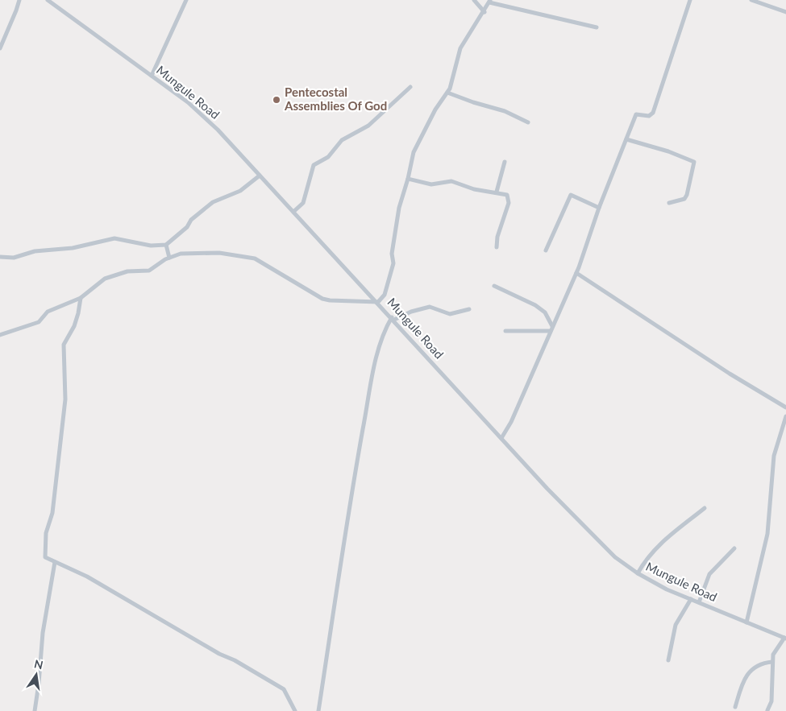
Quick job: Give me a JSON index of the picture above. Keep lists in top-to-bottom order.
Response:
{
  "streets": {
    "street": ["Mungule Road"]
  },
  "places": ["Pentecostal Assemblies Of God"],
  "north": "top"
}
